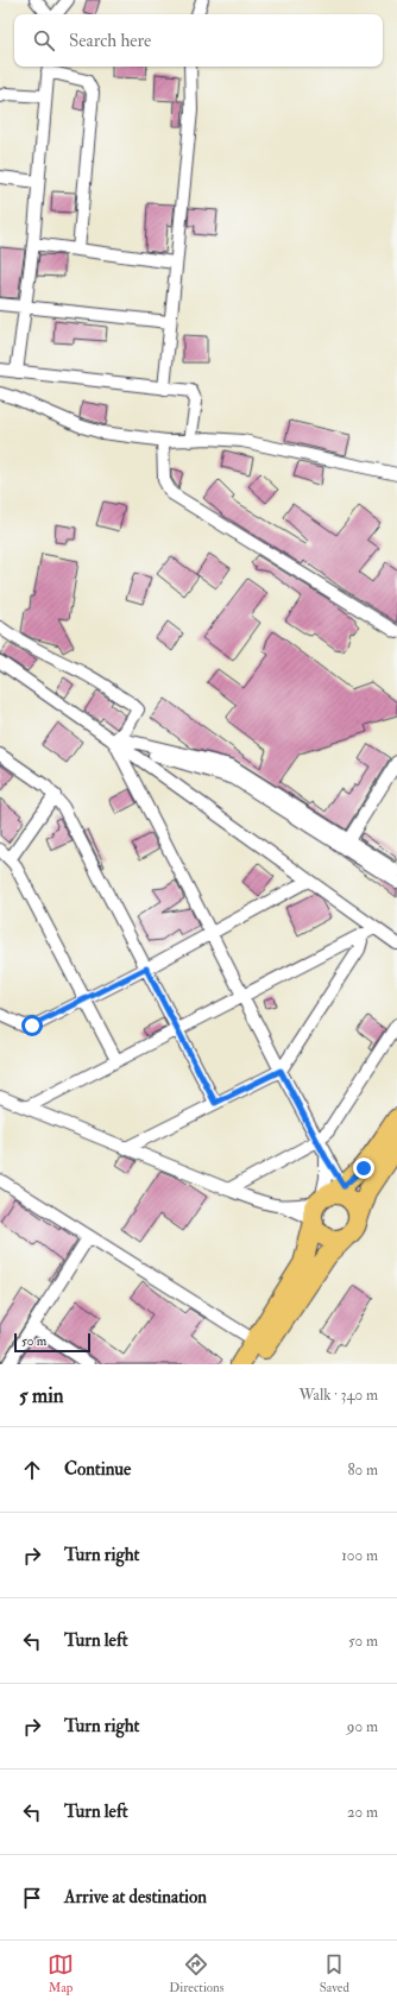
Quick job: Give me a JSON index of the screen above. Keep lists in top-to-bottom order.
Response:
{
  "scale_bar": "50 m",
  "page": {
    "search": "Search here",
    "scale": "50 m",
    "heading": ["5 min", "Walk · 340 m"],
    "list": [
      ["Continue", "80 m"],
      ["Turn right", "100 m"],
      ["Turn left", "50 m"],
      ["Turn right", "90 m"],
      ["Turn left", "20 m"],
      "Arrive at destination"
    ],
    "nav": ["Map", "Directions", "Saved"]
  }
}
